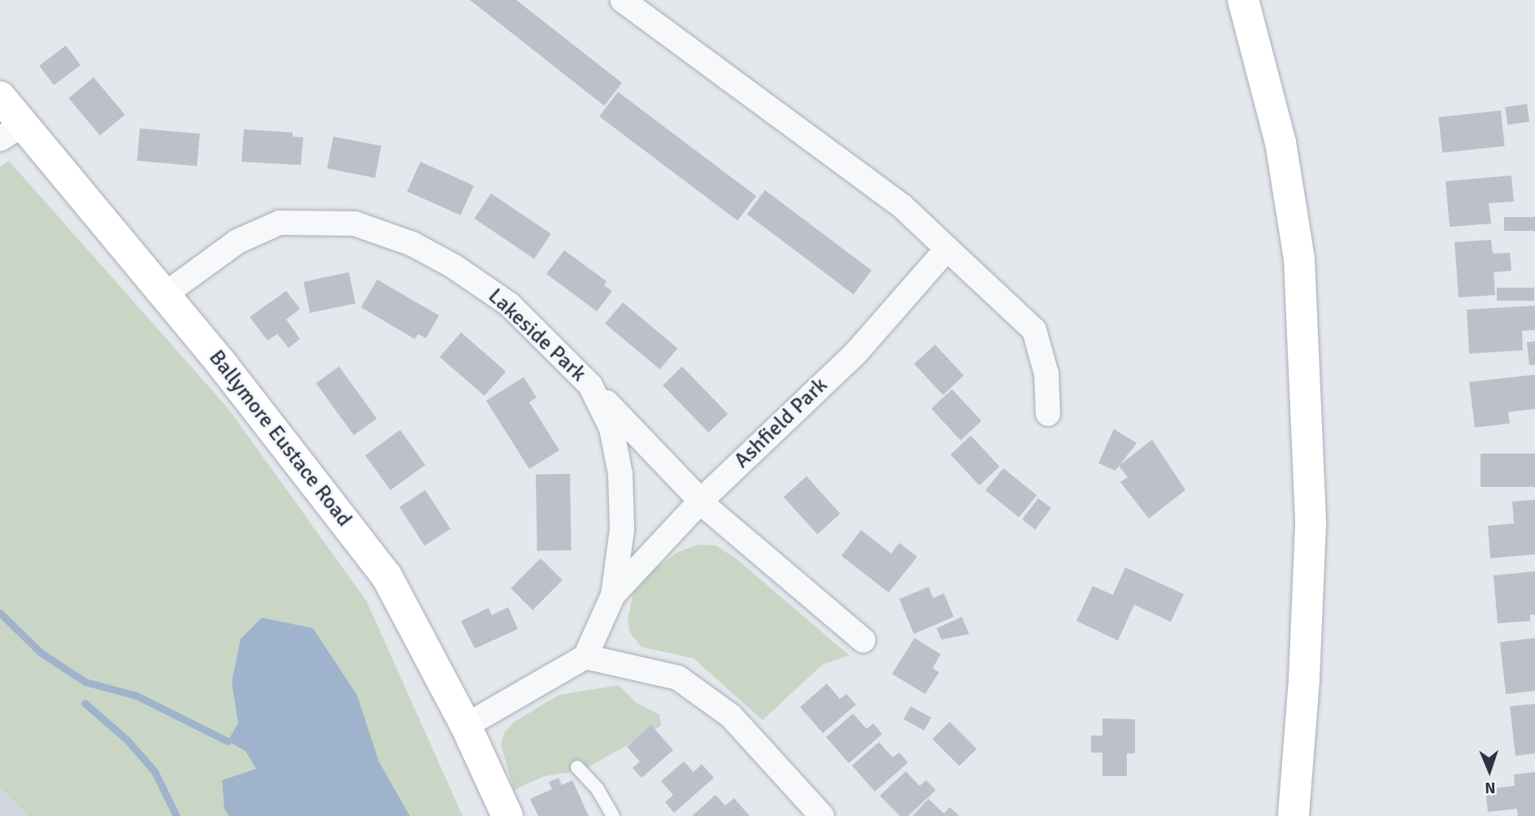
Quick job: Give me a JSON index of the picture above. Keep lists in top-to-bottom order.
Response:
{
  "streets": {
    "main road": ["Ballymore Eustace Road"],
    "street": ["Lakeside Park", "Ashfield Park"]
  },
  "crossings": [
    ["Lakeside Park", "Ashfield Park"],
    ["Lakeside Park", "Ballymore Eustace Road"]
  ],
  "north": "bottom"
}
